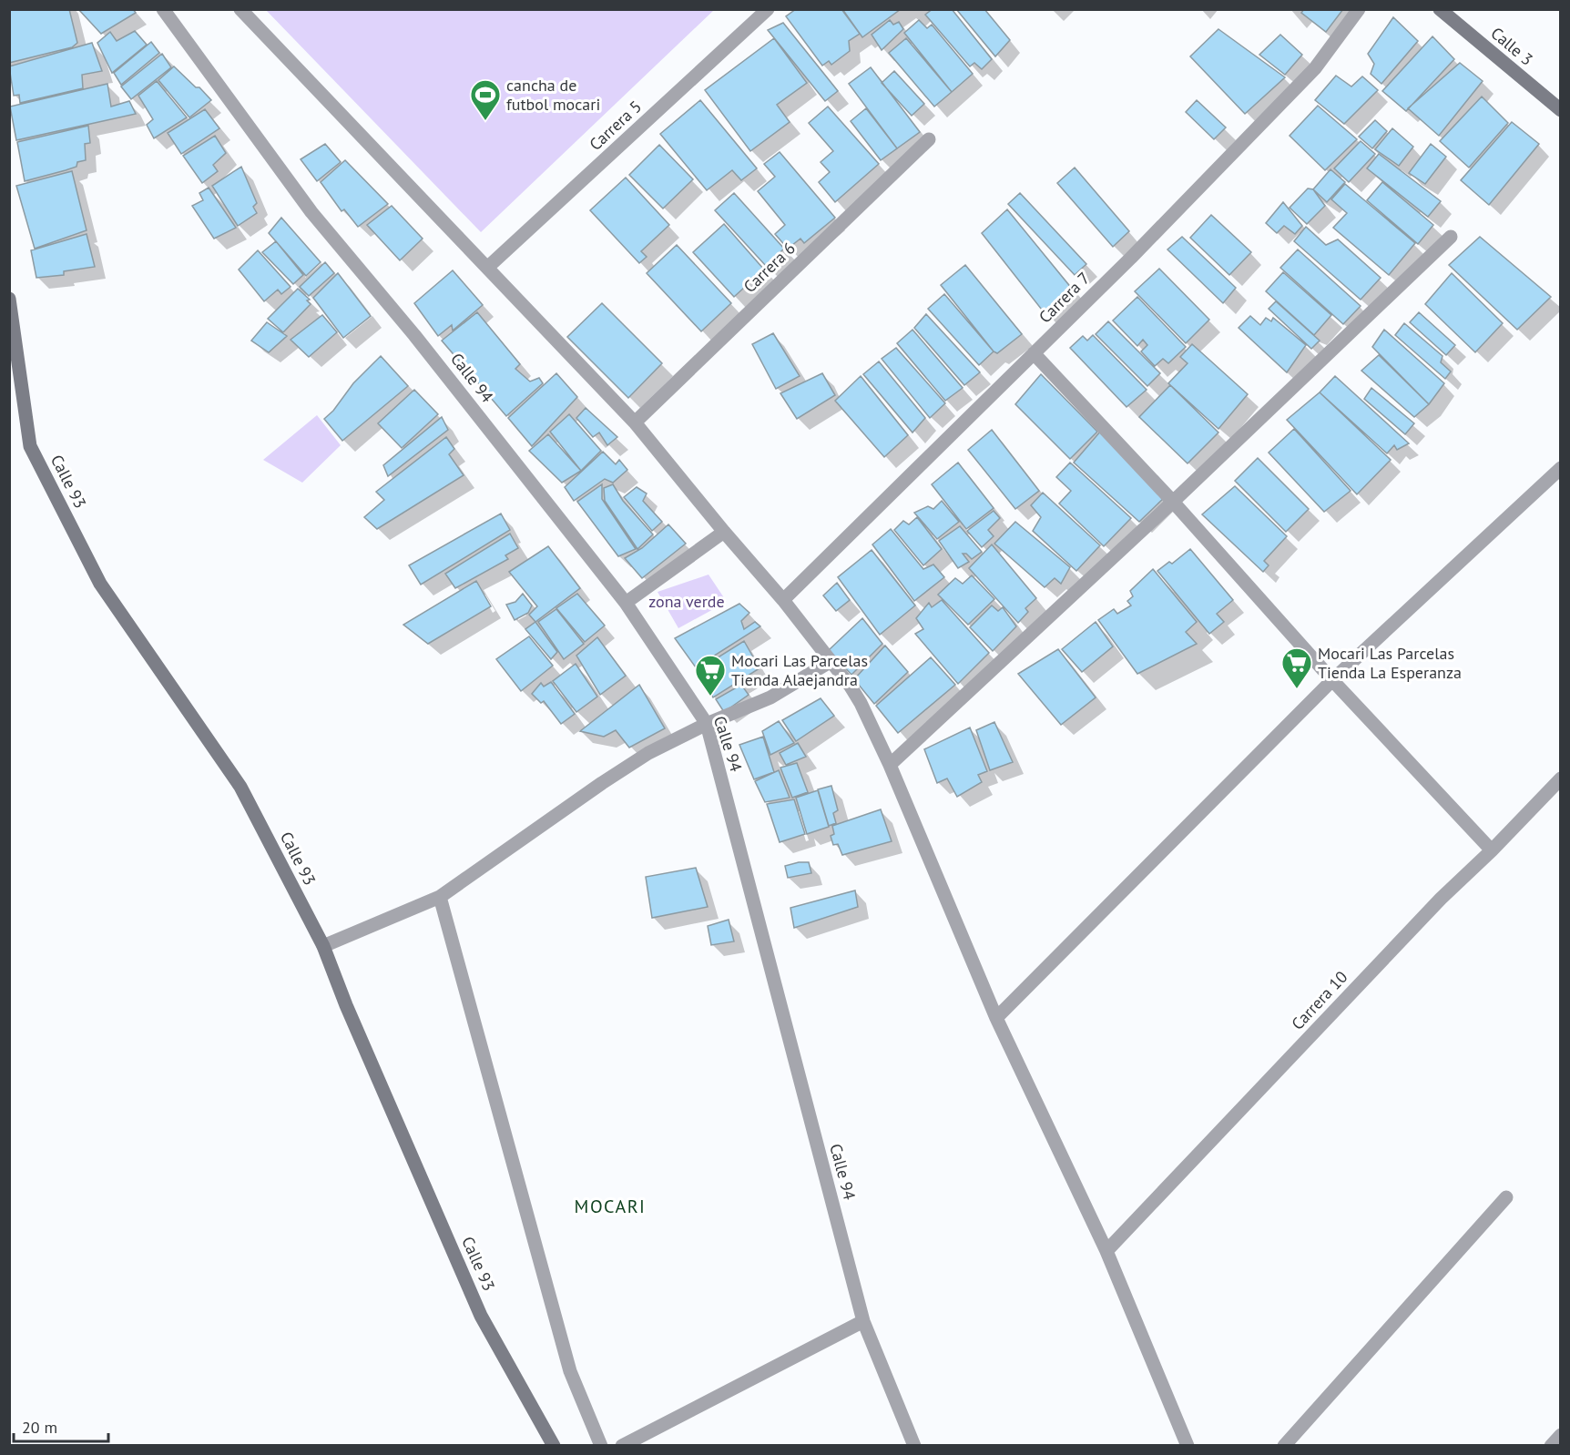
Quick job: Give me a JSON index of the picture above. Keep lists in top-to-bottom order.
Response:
{
  "streets": {
    "street": [
      "Calle 3",
      "Carrera 5",
      "Carrera 6",
      "Carrera 7",
      "Calle 94",
      "Calle 93",
      "Carrera 10"
    ]
  },
  "districts": ["MOCARI"],
  "parks": ["zona verde"],
  "places": {
    "sports": ["cancha de futbol mocari"],
    "supermarket": ["Mocari Las Parcelas Tienda La Esperanza", "Mocari Las Parcelas Tienda Alaejandra"]
  },
  "scale_bar": "20 m"
}
